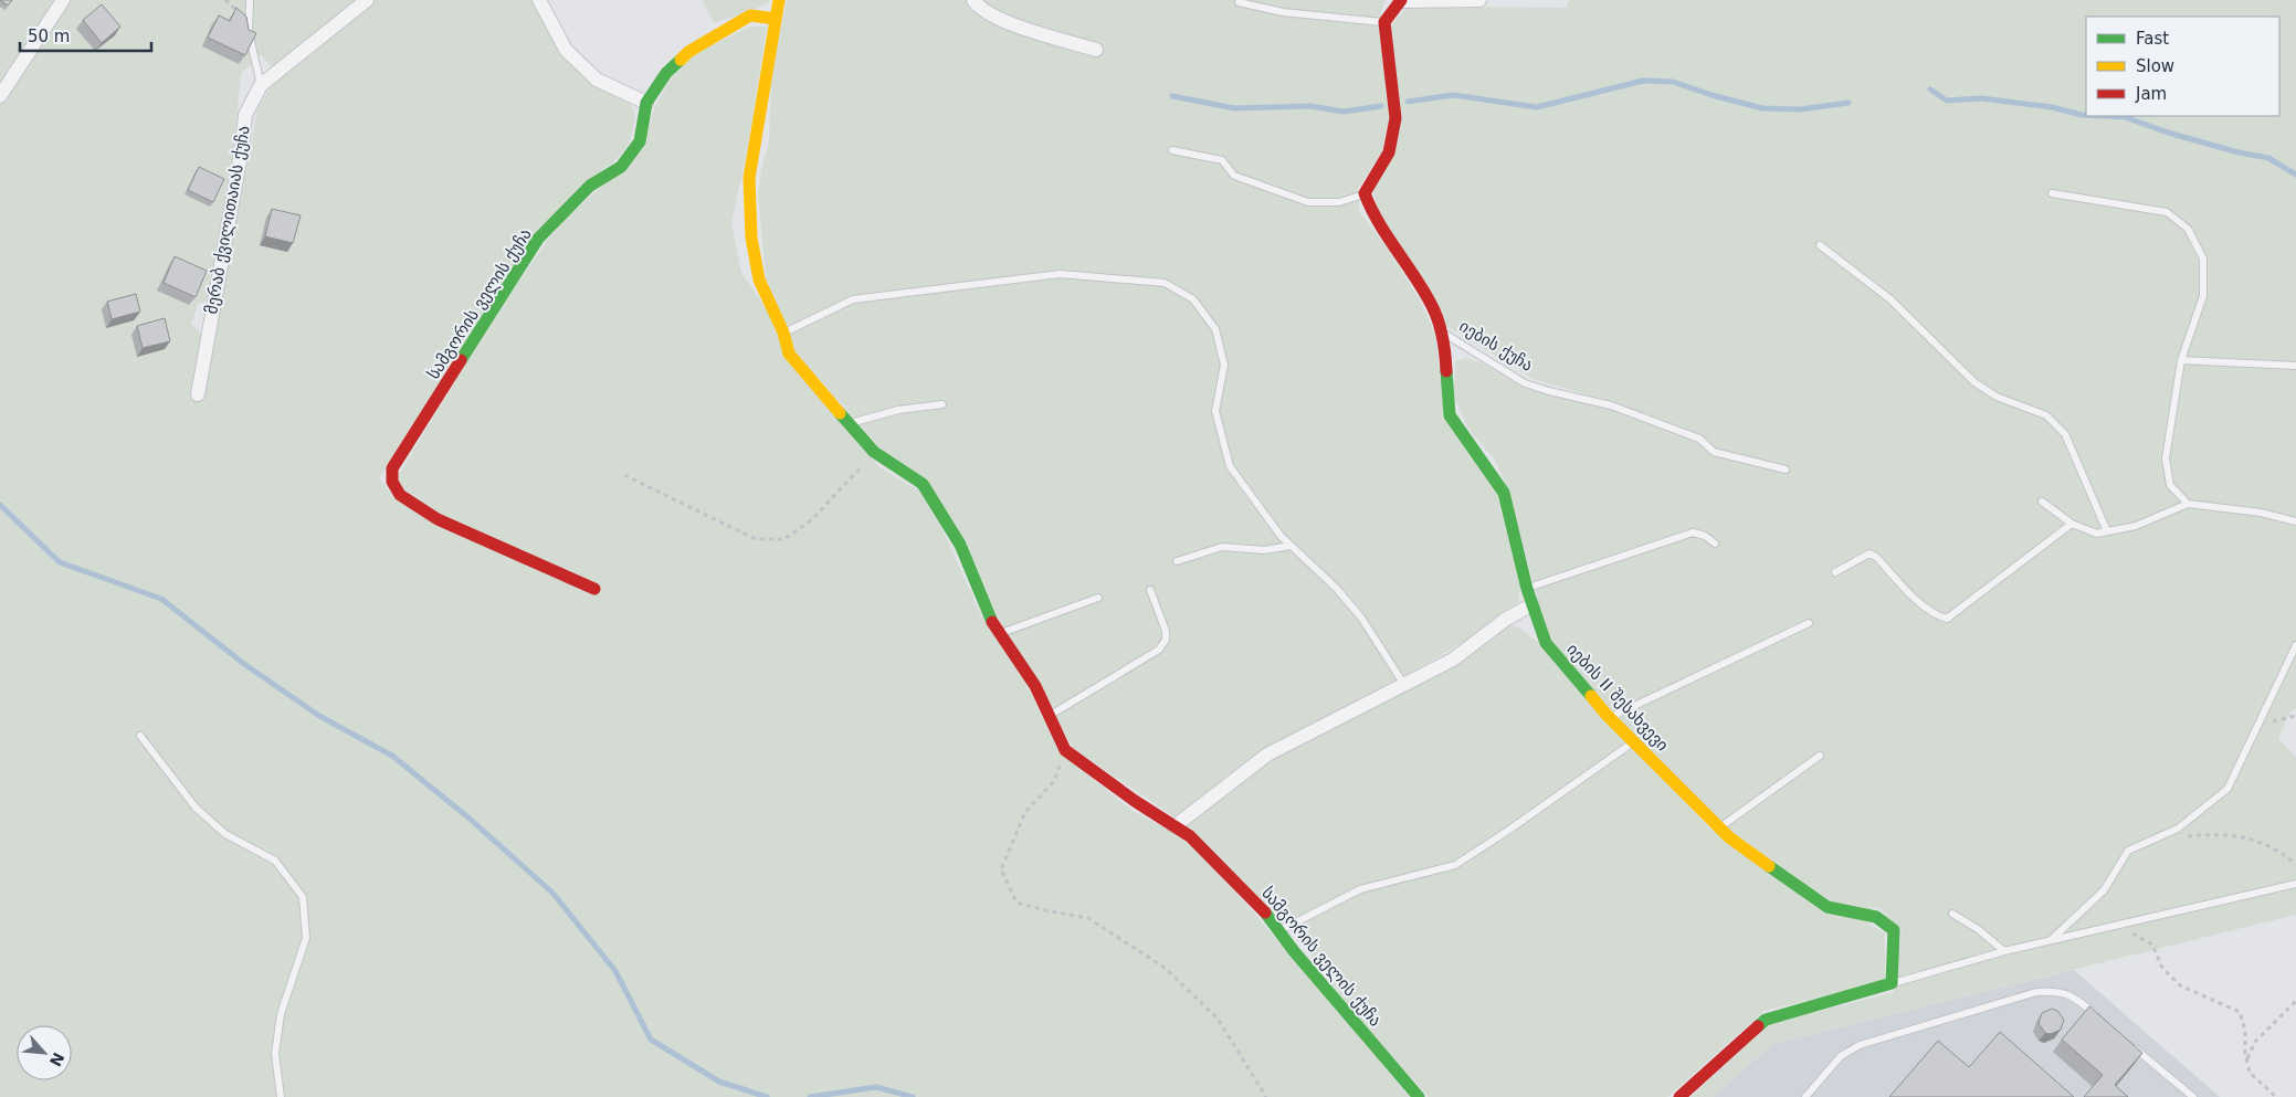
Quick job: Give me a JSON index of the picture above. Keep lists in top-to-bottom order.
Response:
{
  "streets": {
    "street": [
      "მერაბ ქვილითაიას ქუჩა",
      "სამგორის ველის ქუჩა",
      "იების ქუჩა",
      "იების II შესახვევი"
    ]
  },
  "crossings": [
    ["იების ქუჩა", "იების II შესახვევი"]
  ],
  "legend": ["Fast", "Slow", "Jam"],
  "scale_bar": "50 m",
  "north": "bottom right"
}
